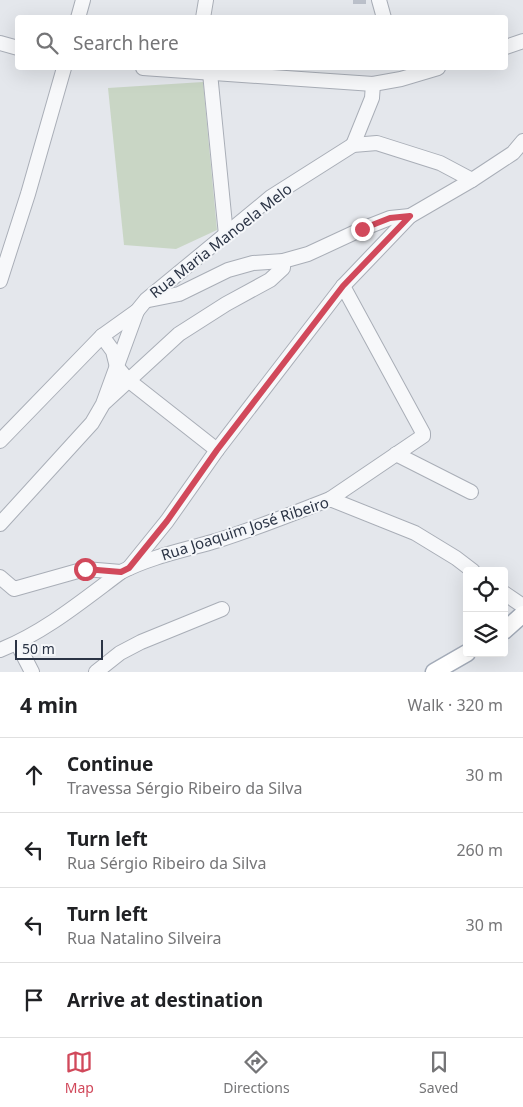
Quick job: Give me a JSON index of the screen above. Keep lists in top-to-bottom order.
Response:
{
  "streets": {
    "street": ["Rua Maria Manoela Melo", "Rua Joaquim José Ribeiro"]
  },
  "scale_bar": "50 m",
  "page": {
    "search": "Search here",
    "scale": "50 m",
    "heading": ["4 min", "Walk · 320 m"],
    "list": [
      ["Continue", "Travessa Sérgio Ribeiro da Silva", "30 m"],
      ["Turn left", "Rua Sérgio Ribeiro da Silva", "260 m"],
      ["Turn left", "Rua Natalino Silveira", "30 m"],
      "Arrive at destination"
    ],
    "nav": ["Map", "Directions", "Saved"]
  }
}
